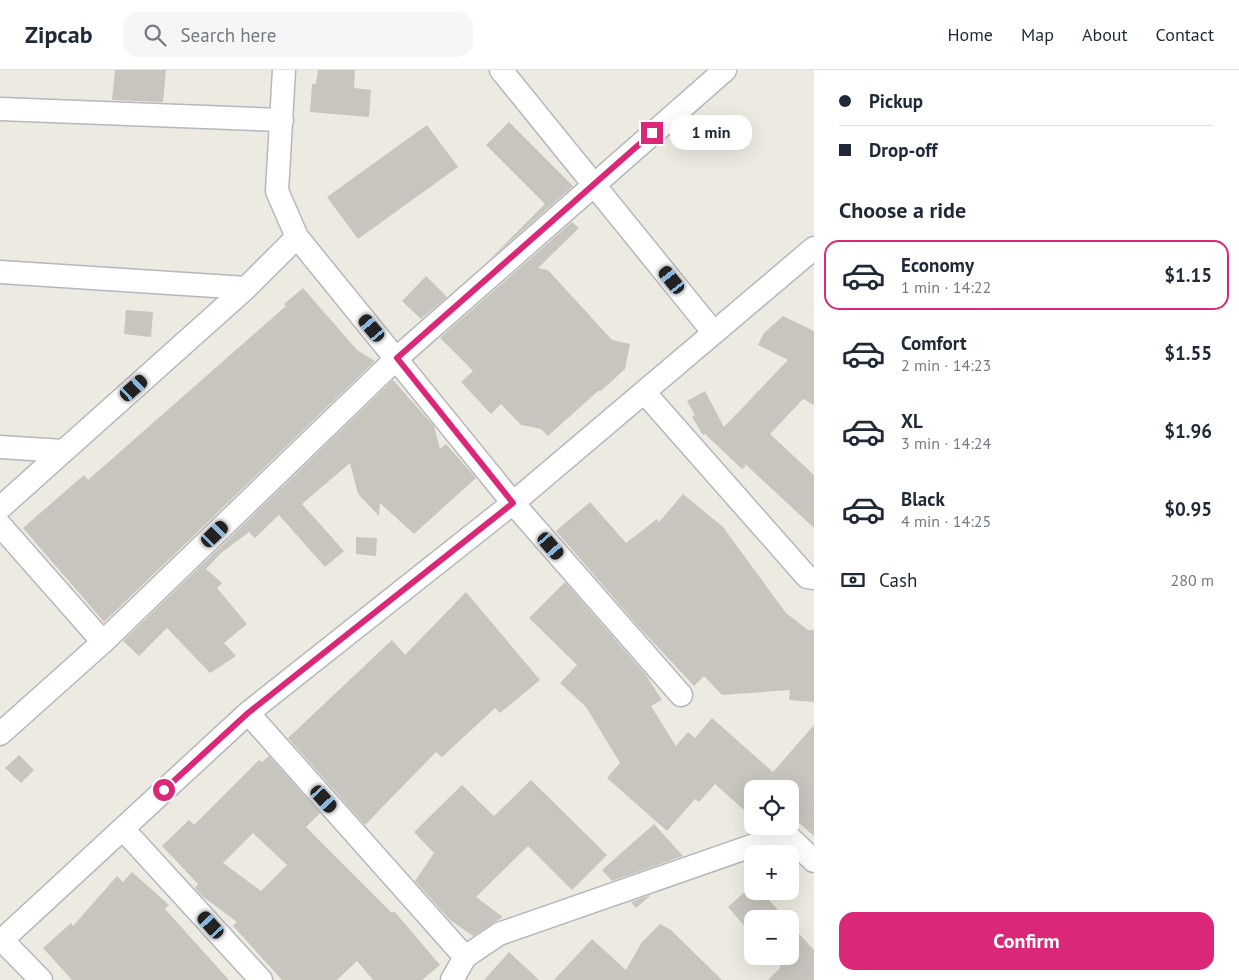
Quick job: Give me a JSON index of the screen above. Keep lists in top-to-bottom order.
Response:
{
  "page": {
    "header": "Zipcab",
    "search": "Search here",
    "nav": [
      "Home",
      "Map",
      "About",
      "Contact"
    ],
    "banner": ["Pickup", "Drop-off"],
    "bubble": "1 min",
    "heading": "Choose a ride",
    "list": [
      {
        "name": "Economy",
        "note": "1 min · 14:22",
        "value": "$1.15"
      },
      {
        "name": "Comfort",
        "note": "2 min · 14:23",
        "value": "$1.55"
      },
      {
        "name": "XL",
        "note": "3 min · 14:24",
        "value": "$1.96"
      },
      {
        "name": "Black",
        "note": "4 min · 14:25",
        "value": "$0.95"
      }
    ],
    "pay": ["Cash", "280 m"],
    "map_buttons": ["+", "−"],
    "buttons": "Confirm"
  }
}
